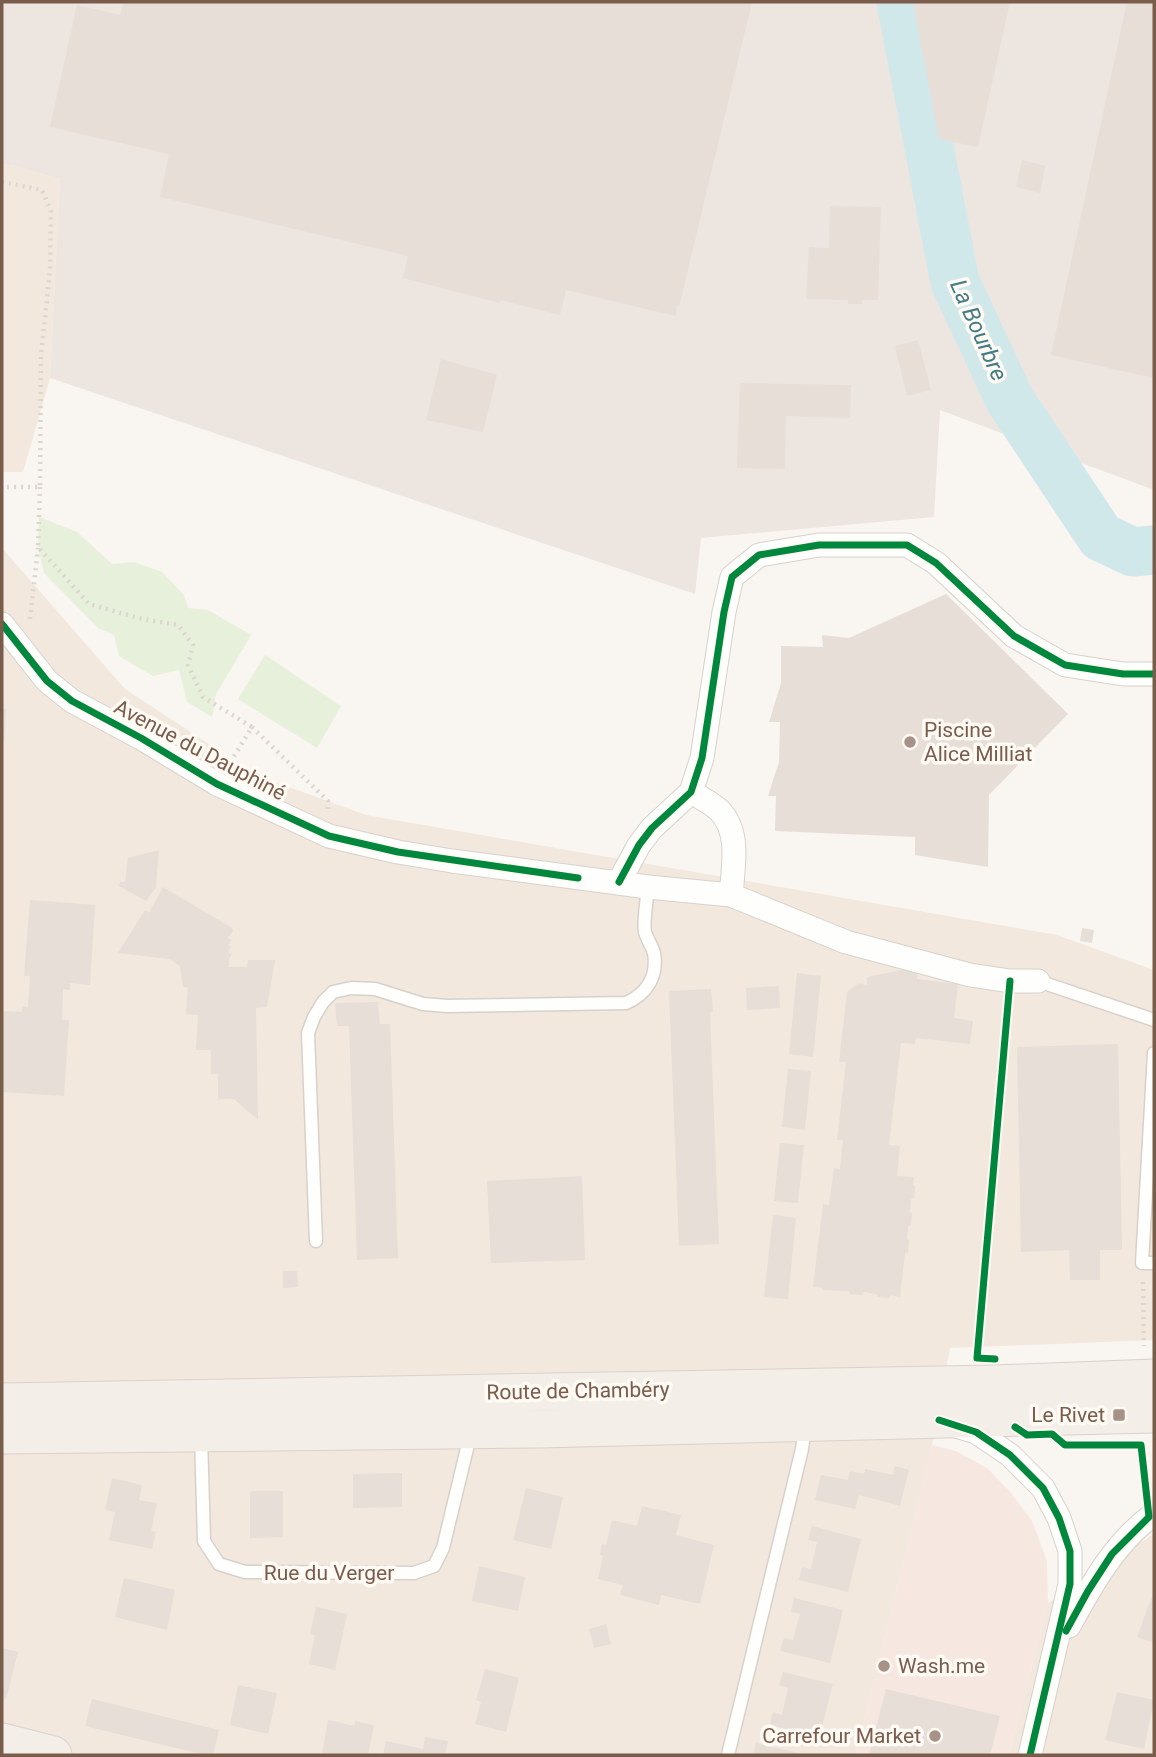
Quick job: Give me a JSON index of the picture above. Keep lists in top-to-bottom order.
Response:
{
  "streets": {
    "main road": ["Route de Chambéry"],
    "street": ["Avenue du Dauphiné"],
    "lane": ["Rue du Verger"]
  },
  "crossings": [
    ["Route de Chambéry", "Rue du Verger"]
  ],
  "water": ["La Bourbre"],
  "places": {
    "other": ["Piscine Alice Milliat", "Wash.me", "Carrefour Market"],
    "transit": ["Le Rivet"]
  }
}
